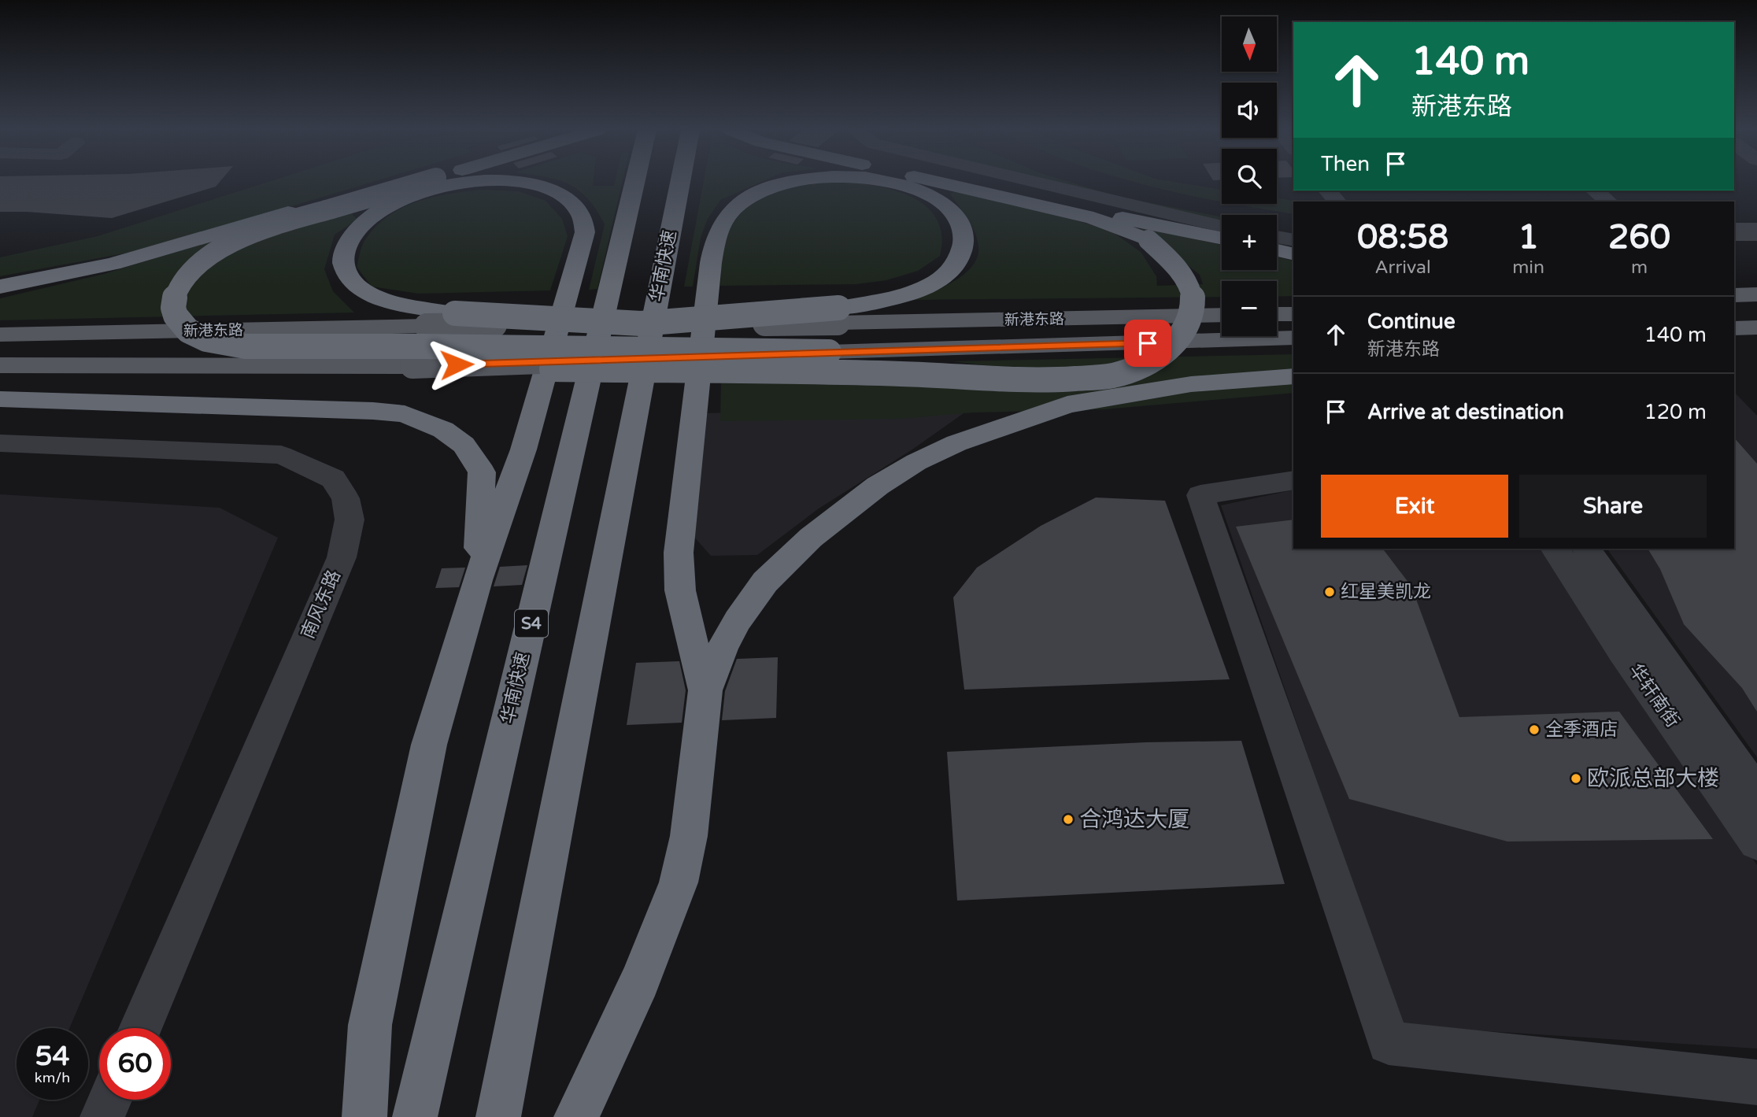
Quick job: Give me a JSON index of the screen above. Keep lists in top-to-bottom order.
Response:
{
  "streets": {
    "highway": ["华南快速", "S4"],
    "main road": ["新港东路"],
    "street": ["南风东路", "华轩南街"]
  },
  "places": [
    "红星美凯龙",
    "全季酒店",
    "欧派总部大楼",
    "合鸿达大厦"
  ],
  "north": "bottom",
  "page": {
    "map_buttons": ["+", "−"],
    "turn": ["140 m", "新港东路"],
    "then": "Then",
    "eta": [
      "08:58",
      "Arrival",
      "1",
      "min",
      "260",
      "m"
    ],
    "list": [
      {
        "name": "Continue",
        "note": "新港东路",
        "value": "140 m"
      },
      {
        "name": "Arrive at destination",
        "value": "120 m"
      }
    ],
    "buttons": ["Exit", "Share"],
    "speed": "54 km/h",
    "limit": "60"
  }
}
